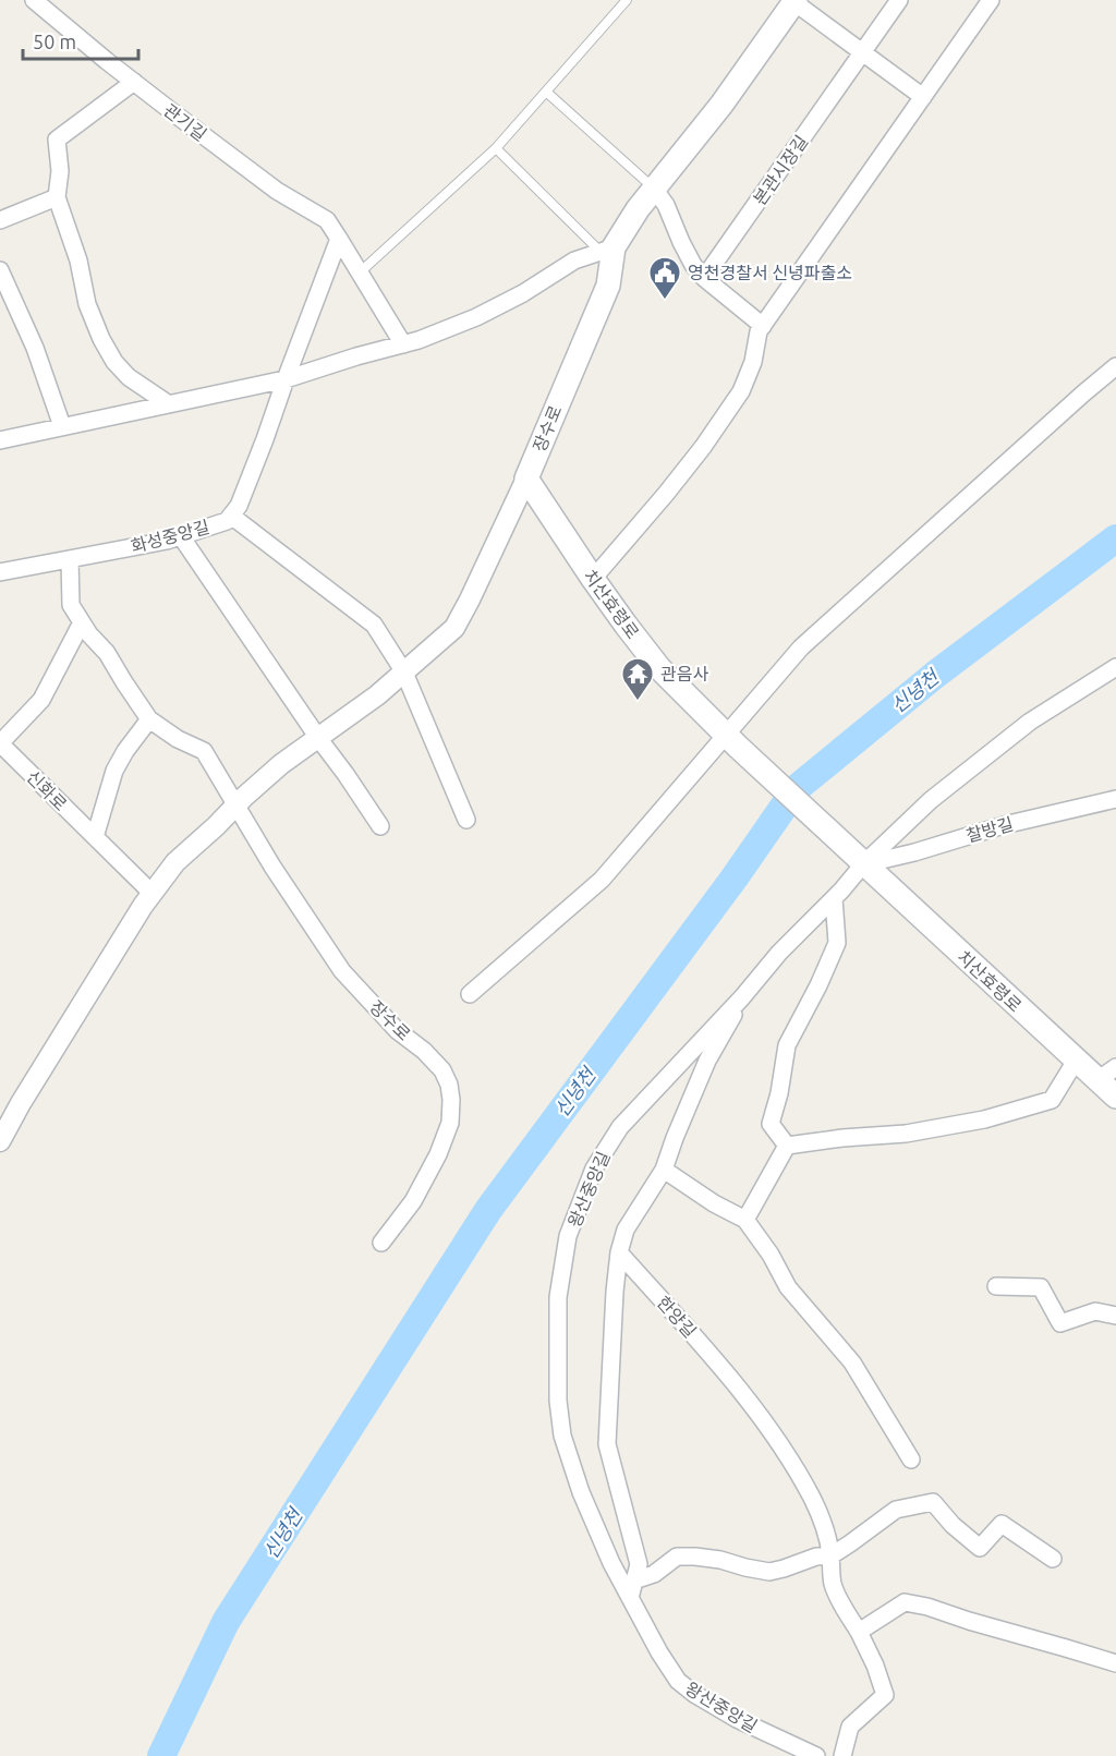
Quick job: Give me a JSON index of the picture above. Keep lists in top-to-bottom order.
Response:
{
  "streets": {
    "main road": ["장수로", "치산효령로"],
    "street": [
      "관기길",
      "본관시장길",
      "화성중앙길",
      "신화로",
      "찰방길",
      "왕산중앙길",
      "한양길"
    ]
  },
  "crossings": [
    ["관기길", "화성중앙길"],
    ["장수로", "화성중앙길"],
    ["장수로", "치산효령로"],
    ["장수로", "신화로"],
    ["치산효령로", "찰방길"],
    ["치산효령로", "왕산중앙길"],
    ["찰방길", "왕산중앙길"]
  ],
  "water": ["신녕천"],
  "places": {
    "public building": ["영천경찰서 신녕파출소"],
    "temple": ["관음사"]
  },
  "scale_bar": "50 m"
}
